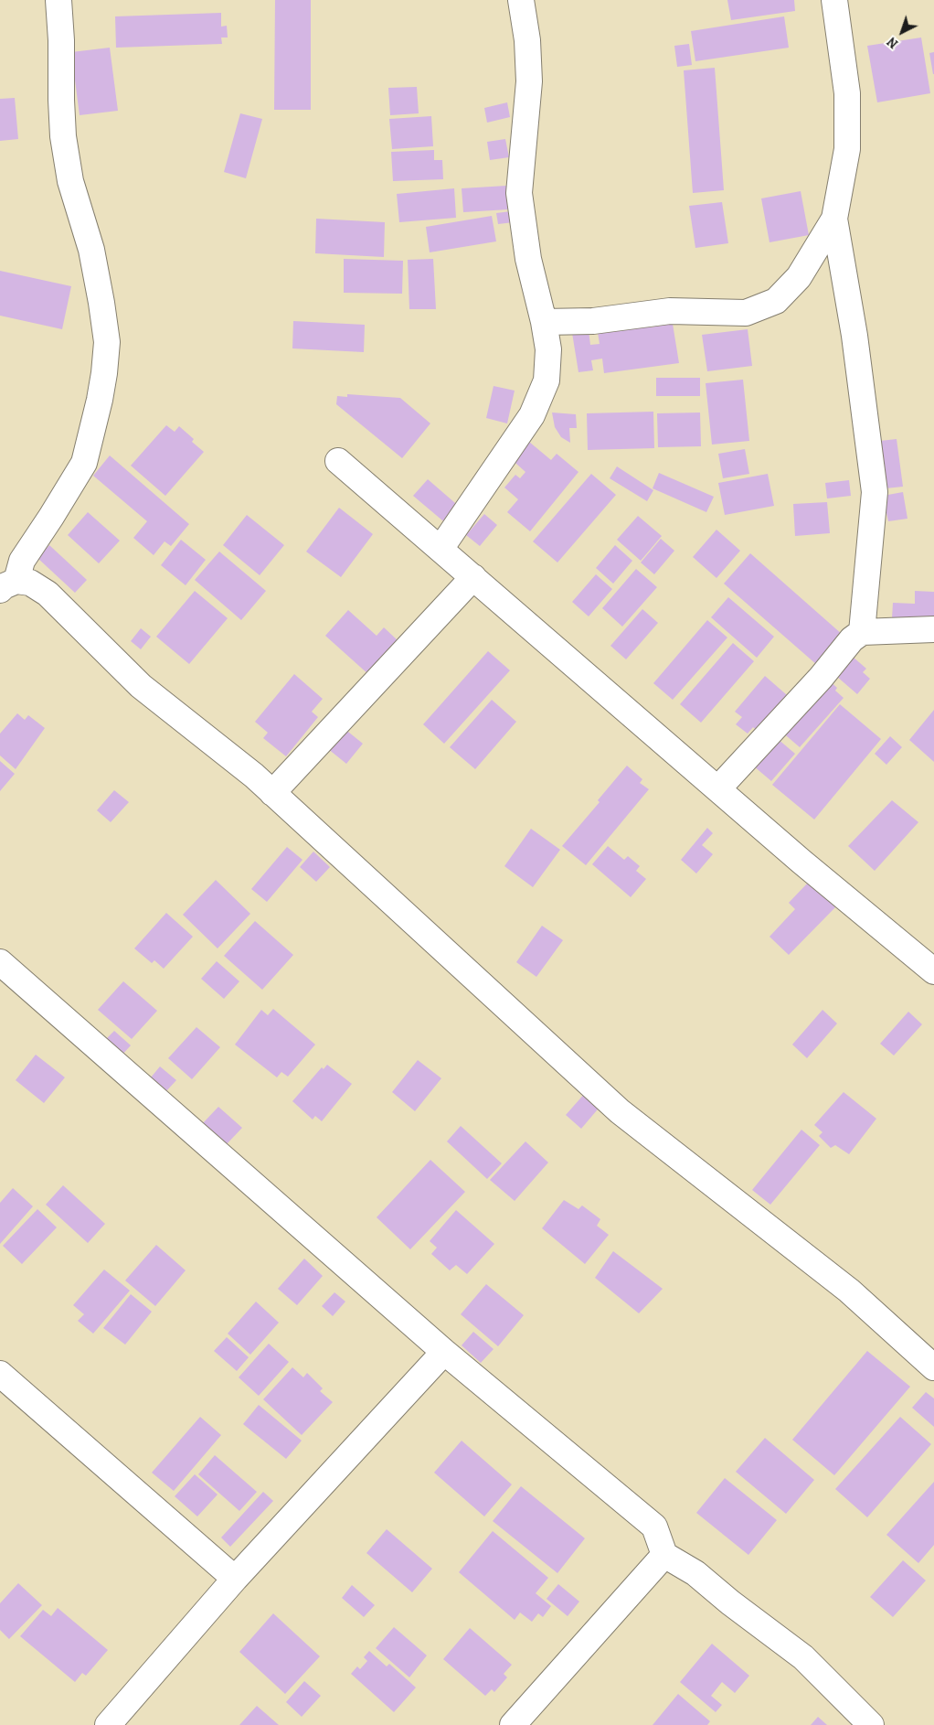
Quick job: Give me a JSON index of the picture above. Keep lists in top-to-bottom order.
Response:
{
  "north": "bottom left"
}
